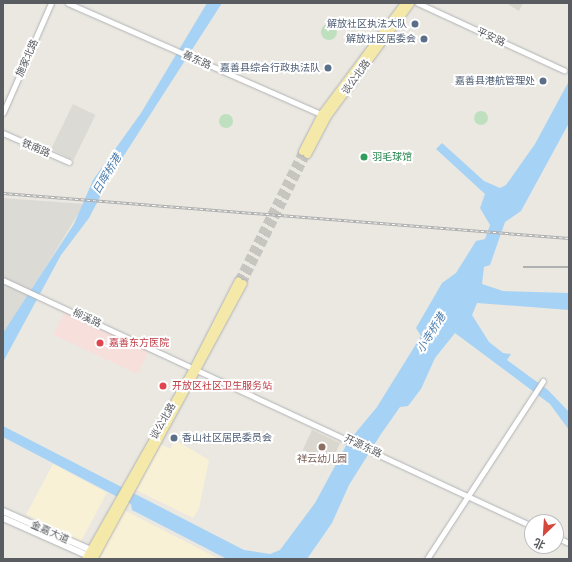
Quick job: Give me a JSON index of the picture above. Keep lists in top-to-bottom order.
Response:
{
  "streets": {
    "main road": ["谈公北路"],
    "street": [
      "平安路",
      "施家北路",
      "善东路",
      "铁南路",
      "柳溪路",
      "开源东路",
      "金嘉大道"
    ]
  },
  "crossings": [
    ["善东路", "谈公北路"],
    ["谈公北路", "柳溪路"],
    ["谈公北路", "开源东路"],
    ["谈公北路", "金嘉大道"],
    ["柳溪路", "开源东路"]
  ],
  "water": ["日晖桥港", "小寺桥港"],
  "places": [
    "解放社区执法大队",
    "解放社区居委会",
    "嘉善县综合行政执法队",
    "嘉善县港航管理处",
    "羽毛球馆",
    "嘉善东方医院",
    "开放区社区卫生服务站",
    "香山社区居民委员会",
    "祥云幼儿园"
  ],
  "north": "bottom left"
}
